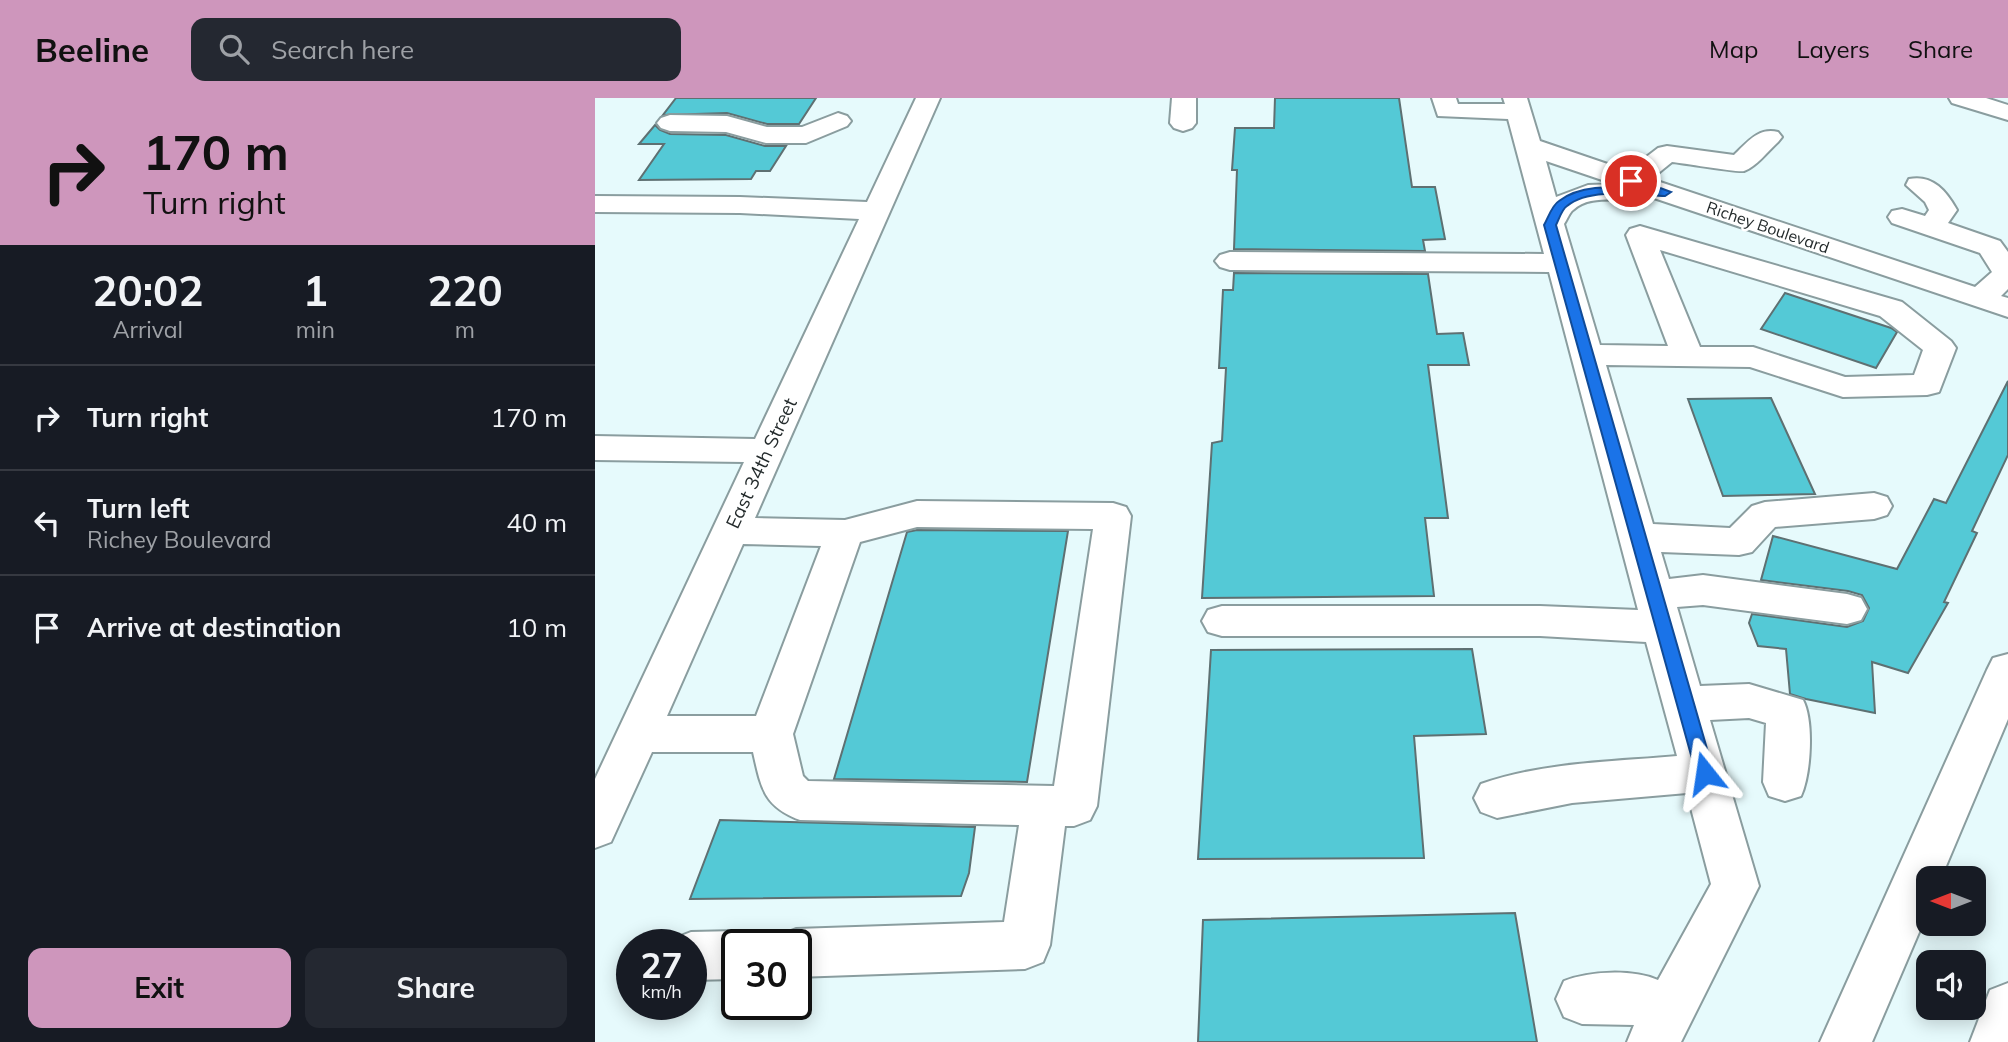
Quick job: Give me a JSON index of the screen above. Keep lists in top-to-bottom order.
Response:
{
  "streets": {
    "street": ["Richey Boulevard", "East 34th Street"]
  },
  "north": "left",
  "page": {
    "header": "Beeline",
    "search": "Search here",
    "nav": ["Map", "Layers", "Share"],
    "turn": ["170 m", "Turn right"],
    "eta": [
      "20:02",
      "Arrival",
      "1",
      "min",
      "220",
      "m"
    ],
    "list": [
      {
        "name": "Turn right",
        "value": "170 m"
      },
      {
        "name": "Turn left",
        "note": "Richey Boulevard",
        "value": "40 m"
      },
      {
        "name": "Arrive at destination",
        "value": "10 m"
      }
    ],
    "speed": "27 km/h",
    "limit": "30",
    "buttons": ["Exit", "Share"]
  }
}
